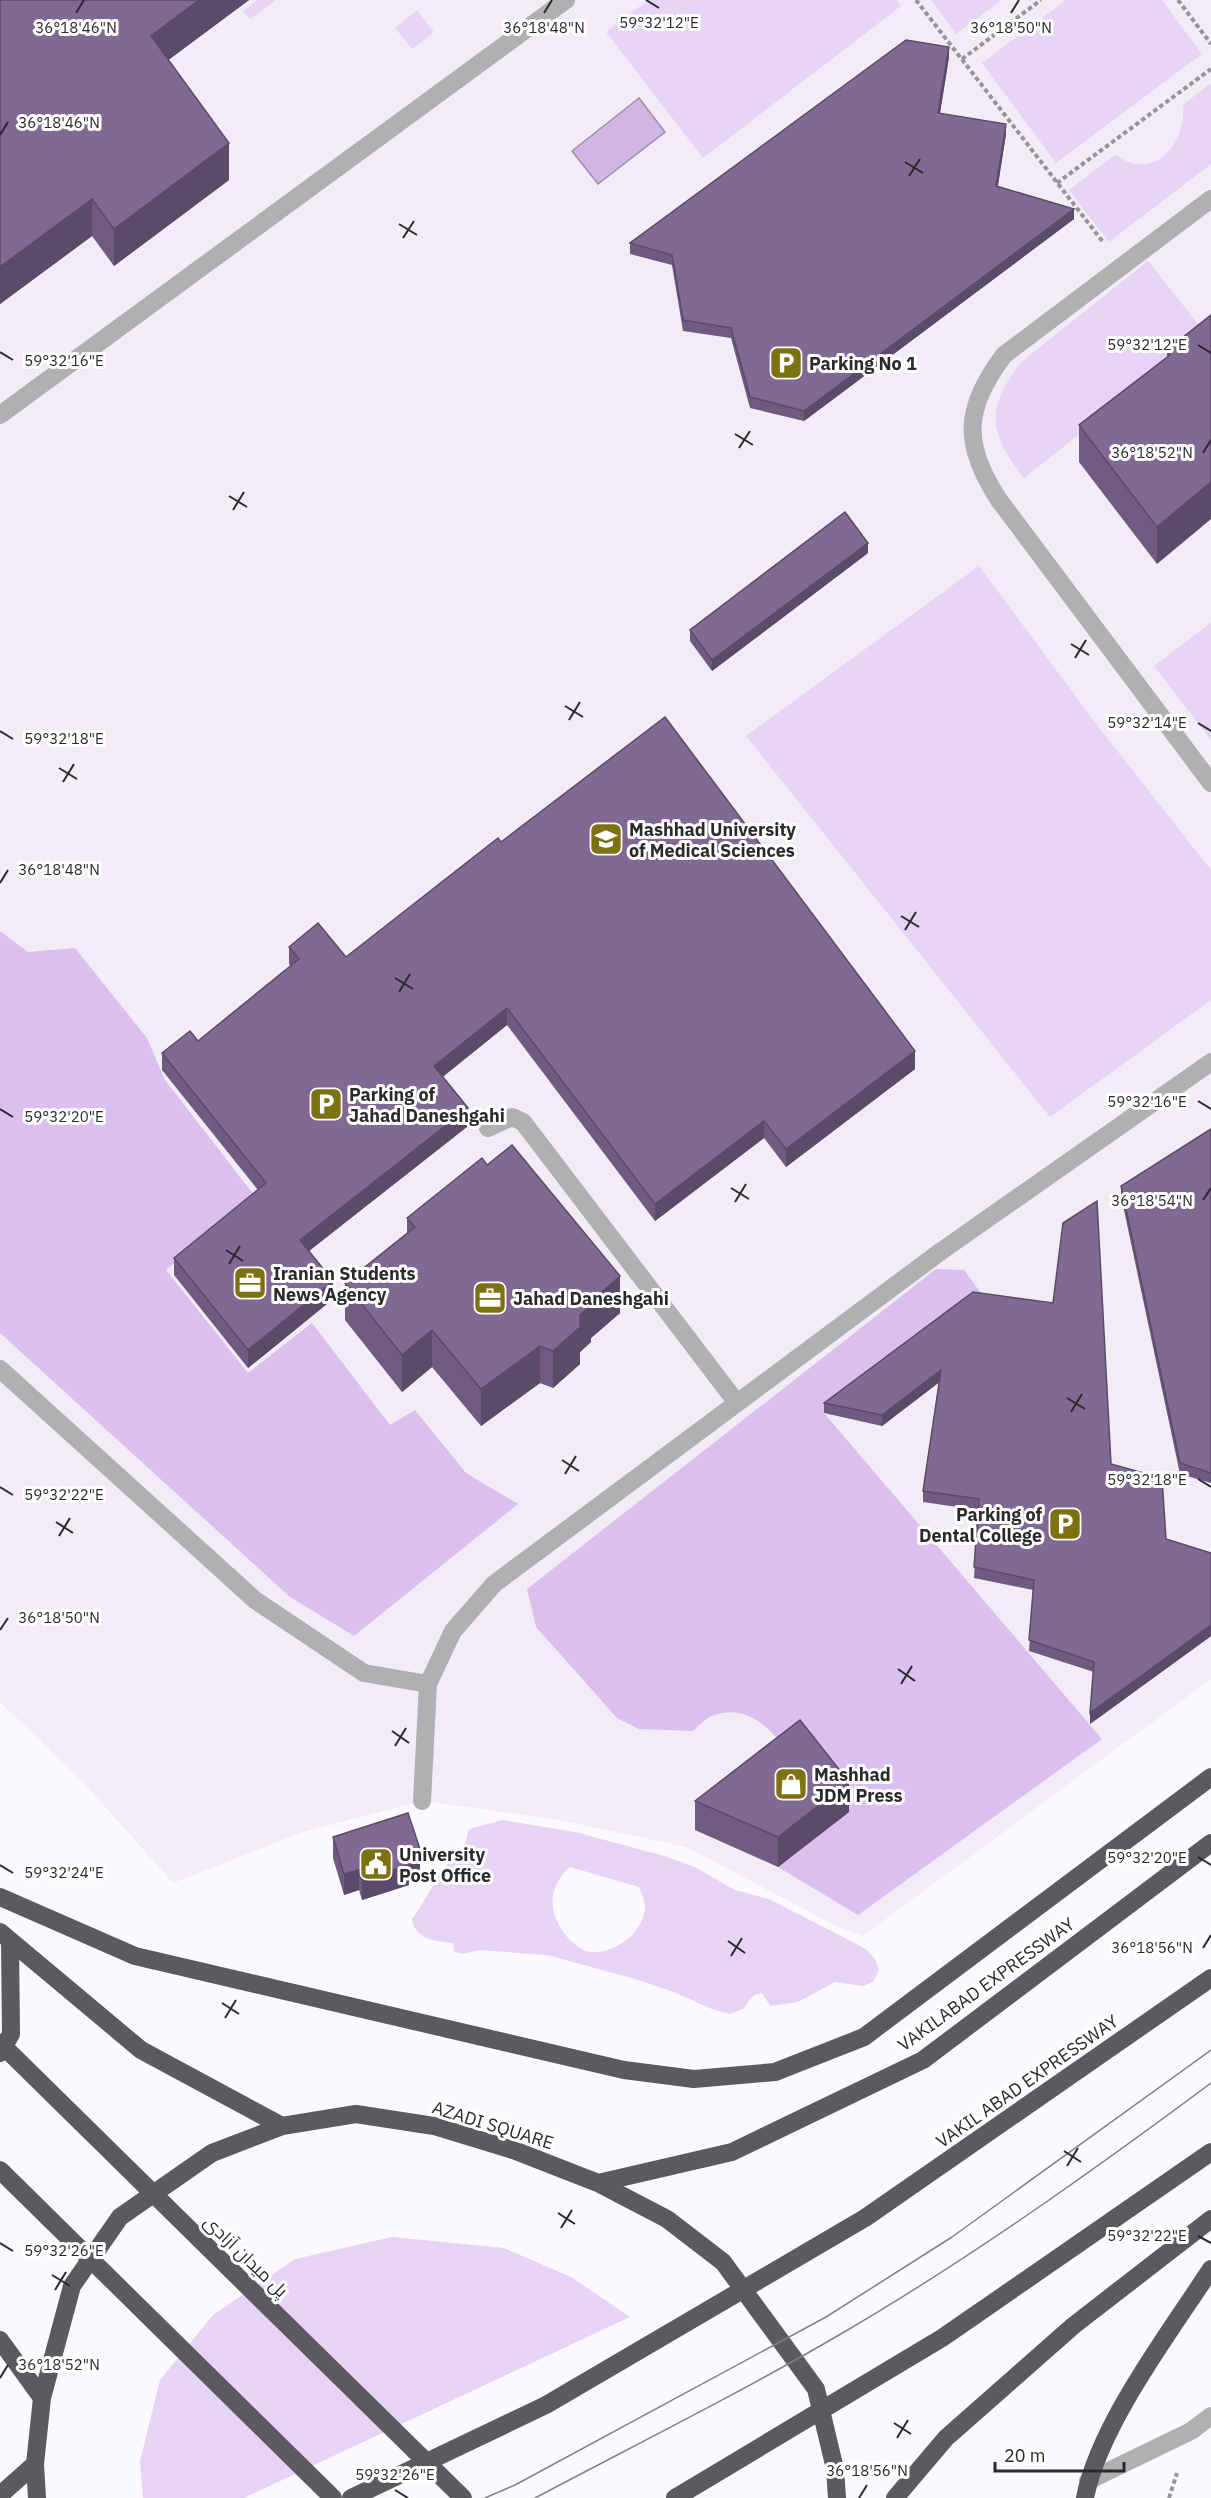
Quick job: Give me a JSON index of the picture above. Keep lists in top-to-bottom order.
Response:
{
  "streets": {
    "highway": [
      "VAKILABAD EXPRESSWAY",
      "VAKIL ABAD EXPRESSWAY",
      "AZADI SQUARE",
      "پل میدان آزادی"
    ]
  },
  "crossings": [
    ["VAKILABAD EXPRESSWAY", "AZADI SQUARE"]
  ],
  "places": {
    "parking": ["Parking No 1", "Parking of Jahad Daneshgahi", "Parking of Dental College"],
    "school or university": ["Mashhad University of Medical Sciences"],
    "office": ["Iranian Students News Agency", "Jahad Daneshgahi"],
    "shop": ["Mashhad JDM Press"],
    "public building": ["University Post Office"]
  },
  "scale_bar": "20 m",
  "coordinates": [
    "59°32'12\"E",
    "36°18'46\"N",
    "36°18'48\"N",
    "36°18'50\"N",
    "59°32'16\"E",
    "36°18'52\"N",
    "59°32'14\"E",
    "59°32'18\"E",
    "59°32'20\"E",
    "36°18'54\"N",
    "59°32'22\"E",
    "59°32'24\"E",
    "36°18'56\"N",
    "59°32'26\"E"
  ]
}
